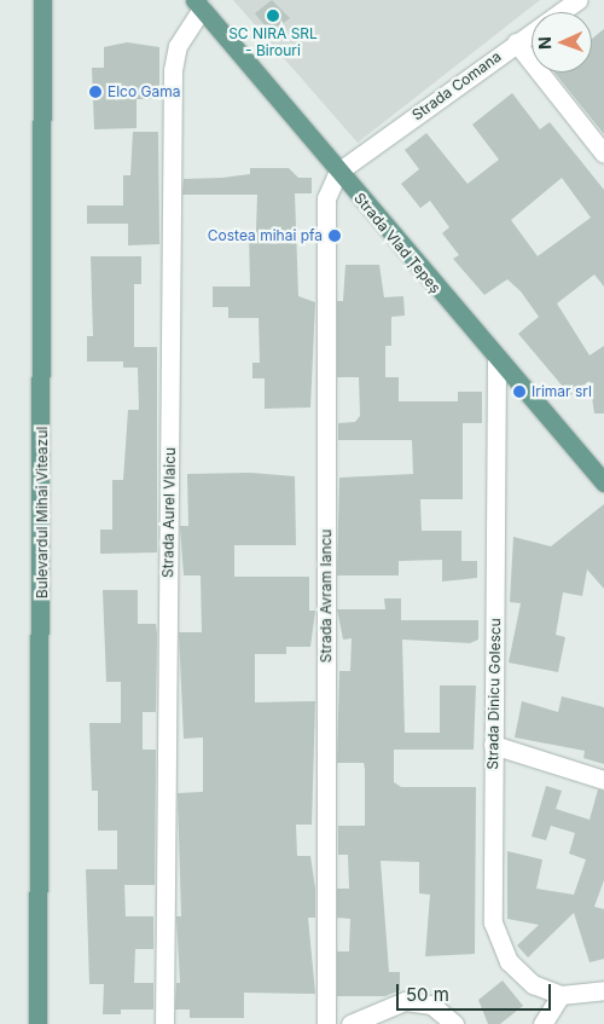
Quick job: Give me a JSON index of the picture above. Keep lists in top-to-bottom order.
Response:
{
  "streets": {
    "main road": ["Strada Vlad Țepeș", "Bulevardul Mihai Viteazul"],
    "street": [
      "Strada Comana",
      "Strada Aurel Vlaicu",
      "Strada Avram Iancu",
      "Strada Dinicu Golescu"
    ]
  },
  "crossings": [
    ["Strada Comana", "Strada Vlad Țepeș"],
    ["Strada Comana", "Strada Avram Iancu"],
    ["Strada Vlad Țepeș", "Strada Aurel Vlaicu"],
    ["Strada Vlad Țepeș", "Strada Avram Iancu"],
    ["Strada Vlad Țepeș", "Strada Dinicu Golescu"]
  ],
  "places": [
    "SC NIRA SRL - Birouri",
    "Elco Gama",
    "Costea mihai pfa",
    "Irimar srl"
  ],
  "scale_bar": "50 m",
  "north": "left"
}
